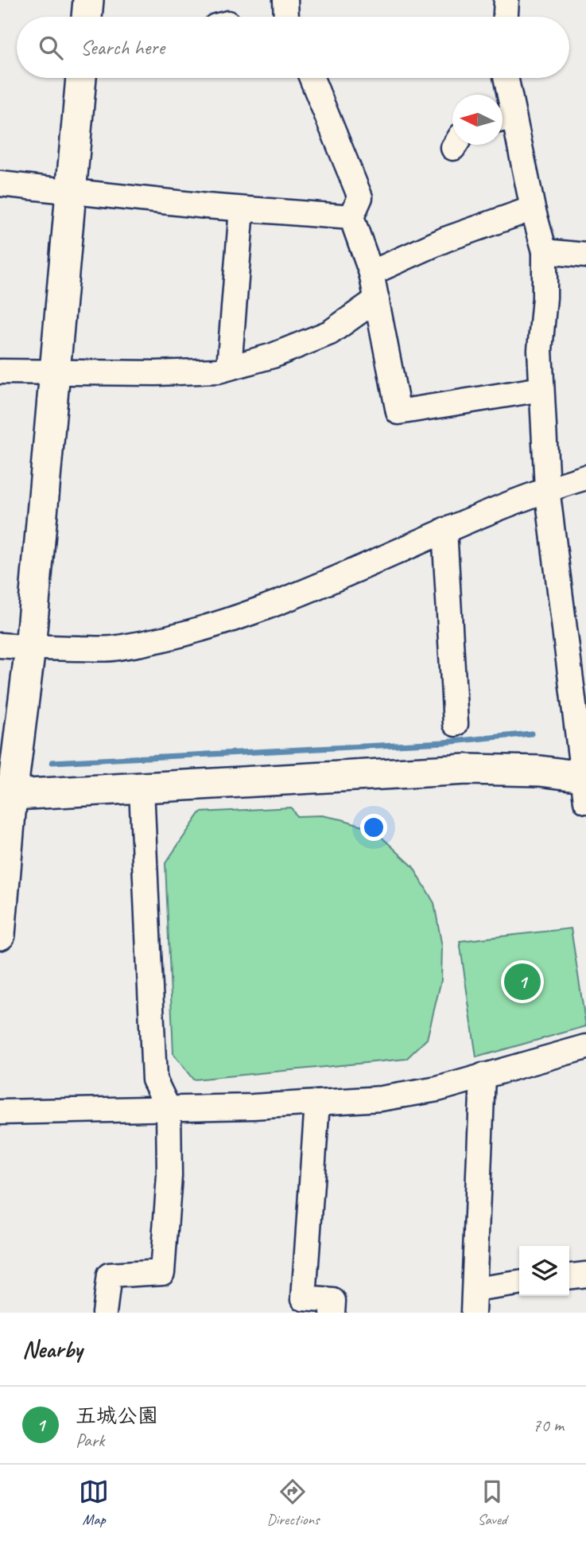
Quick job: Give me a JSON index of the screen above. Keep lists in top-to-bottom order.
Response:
{
  "north": "left",
  "page": {
    "search": "Search here",
    "pins": "1",
    "heading": "Nearby",
    "list": [
      {
        "mark": "1",
        "name": "五城公園",
        "note": "Park",
        "value": "70 m"
      }
    ],
    "nav": ["Map", "Directions", "Saved"]
  }
}
